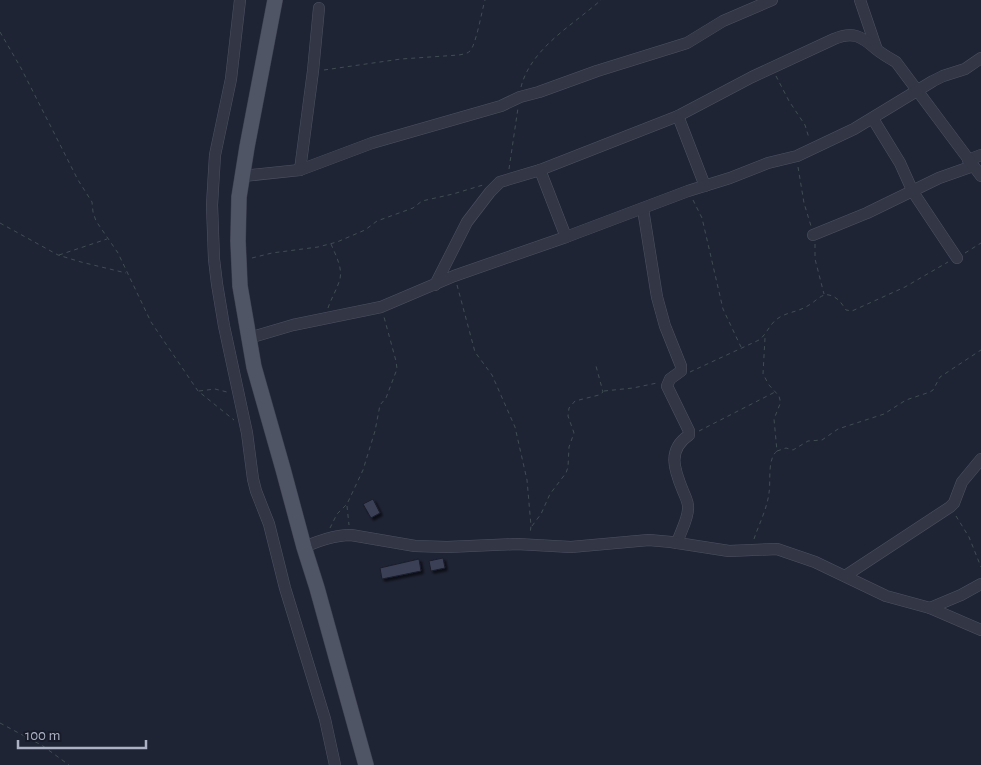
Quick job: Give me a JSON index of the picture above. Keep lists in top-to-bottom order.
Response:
{
  "scale_bar": "100 m"
}
